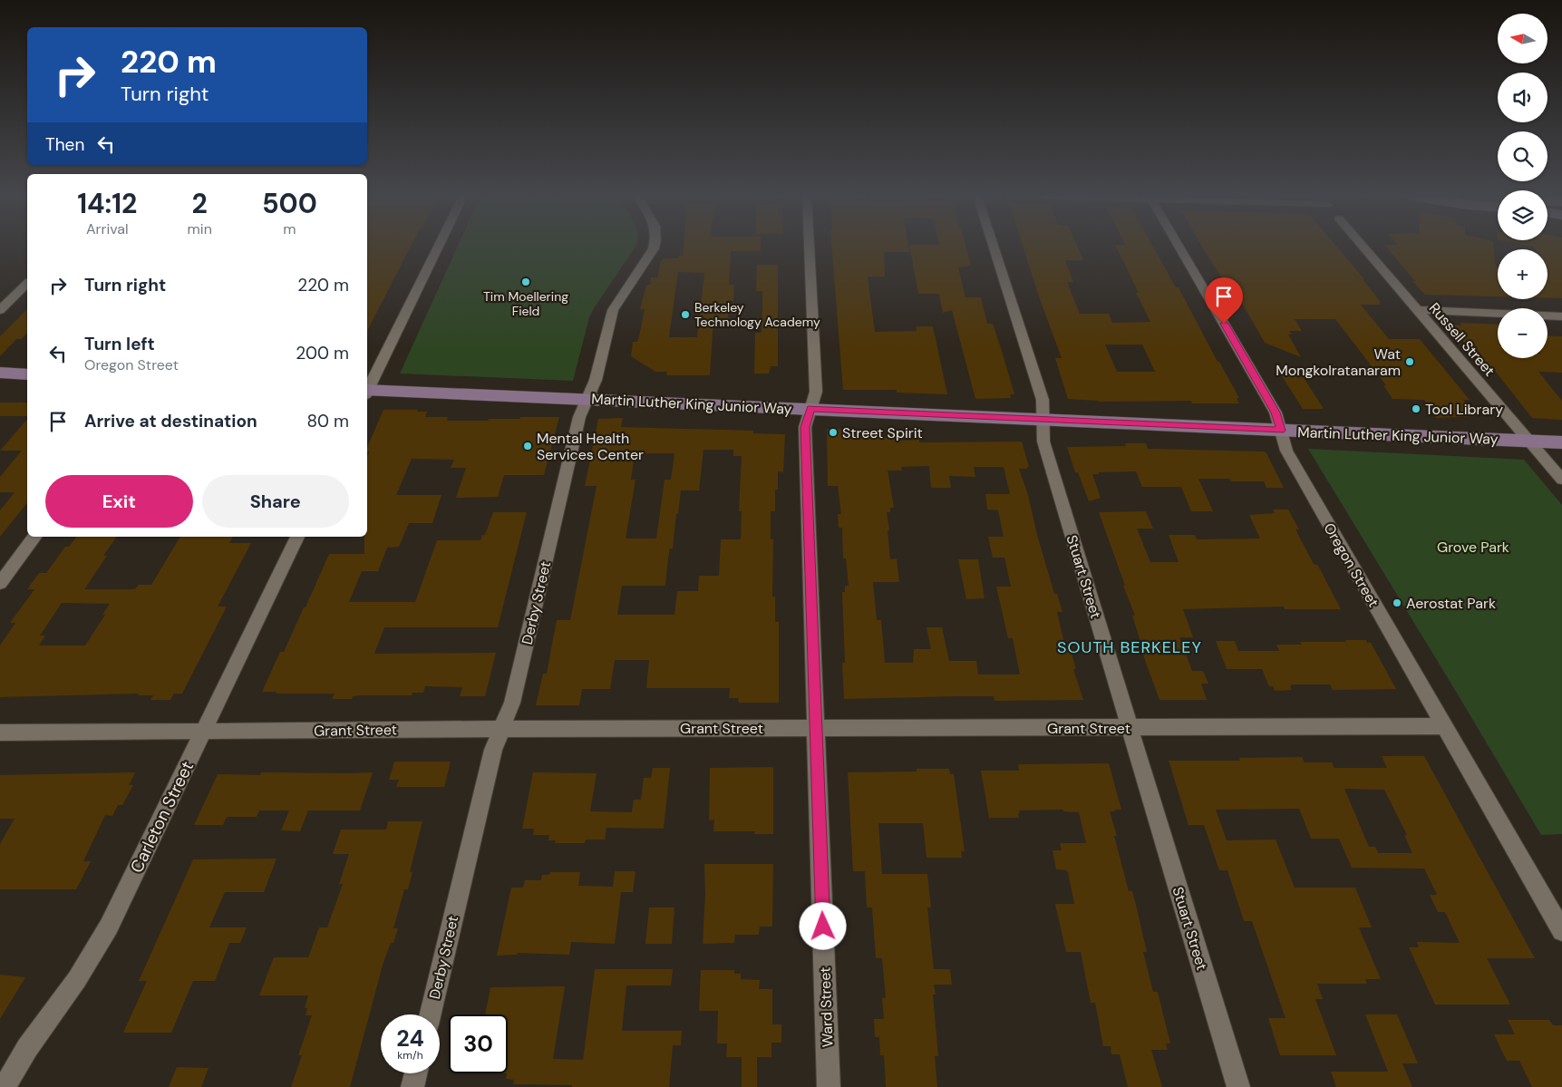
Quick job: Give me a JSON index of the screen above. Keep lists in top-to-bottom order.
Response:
{
  "streets": {
    "street": [
      "Russell Street",
      "Martin Luther King Junior Way",
      "Oregon Street",
      "Stuart Street",
      "Derby Street",
      "Grant Street",
      "Carleton Street",
      "Ward Street"
    ]
  },
  "crossings": [
    ["Russell Street", "Martin Luther King Junior Way"],
    ["Martin Luther King Junior Way", "Oregon Street"],
    ["Martin Luther King Junior Way", "Stuart Street"],
    ["Martin Luther King Junior Way", "Derby Street"],
    ["Martin Luther King Junior Way", "Ward Street"],
    ["Oregon Street", "Grant Street"],
    ["Stuart Street", "Grant Street"],
    ["Derby Street", "Grant Street"],
    ["Grant Street", "Carleton Street"],
    ["Grant Street", "Ward Street"]
  ],
  "districts": ["SOUTH BERKELEY"],
  "parks": ["Grove Park"],
  "places": [
    "Tim Moellering Field",
    "Berkeley Technology Academy",
    "Wat Mongkolratanaram",
    "Tool Library",
    "Street Spirit",
    "Mental Health Services Center",
    "Aerostat Park"
  ],
  "north": "left",
  "page": {
    "map_buttons": ["+", "−"],
    "turn": ["220 m", "Turn right"],
    "then": "Then",
    "eta": [
      "14:12",
      "Arrival",
      "2",
      "min",
      "500",
      "m"
    ],
    "list": [
      {
        "name": "Turn right",
        "value": "220 m"
      },
      {
        "name": "Turn left",
        "note": "Oregon Street",
        "value": "200 m"
      },
      {
        "name": "Arrive at destination",
        "value": "80 m"
      }
    ],
    "buttons": ["Exit", "Share"],
    "speed": "24 km/h",
    "limit": "30"
  }
}
